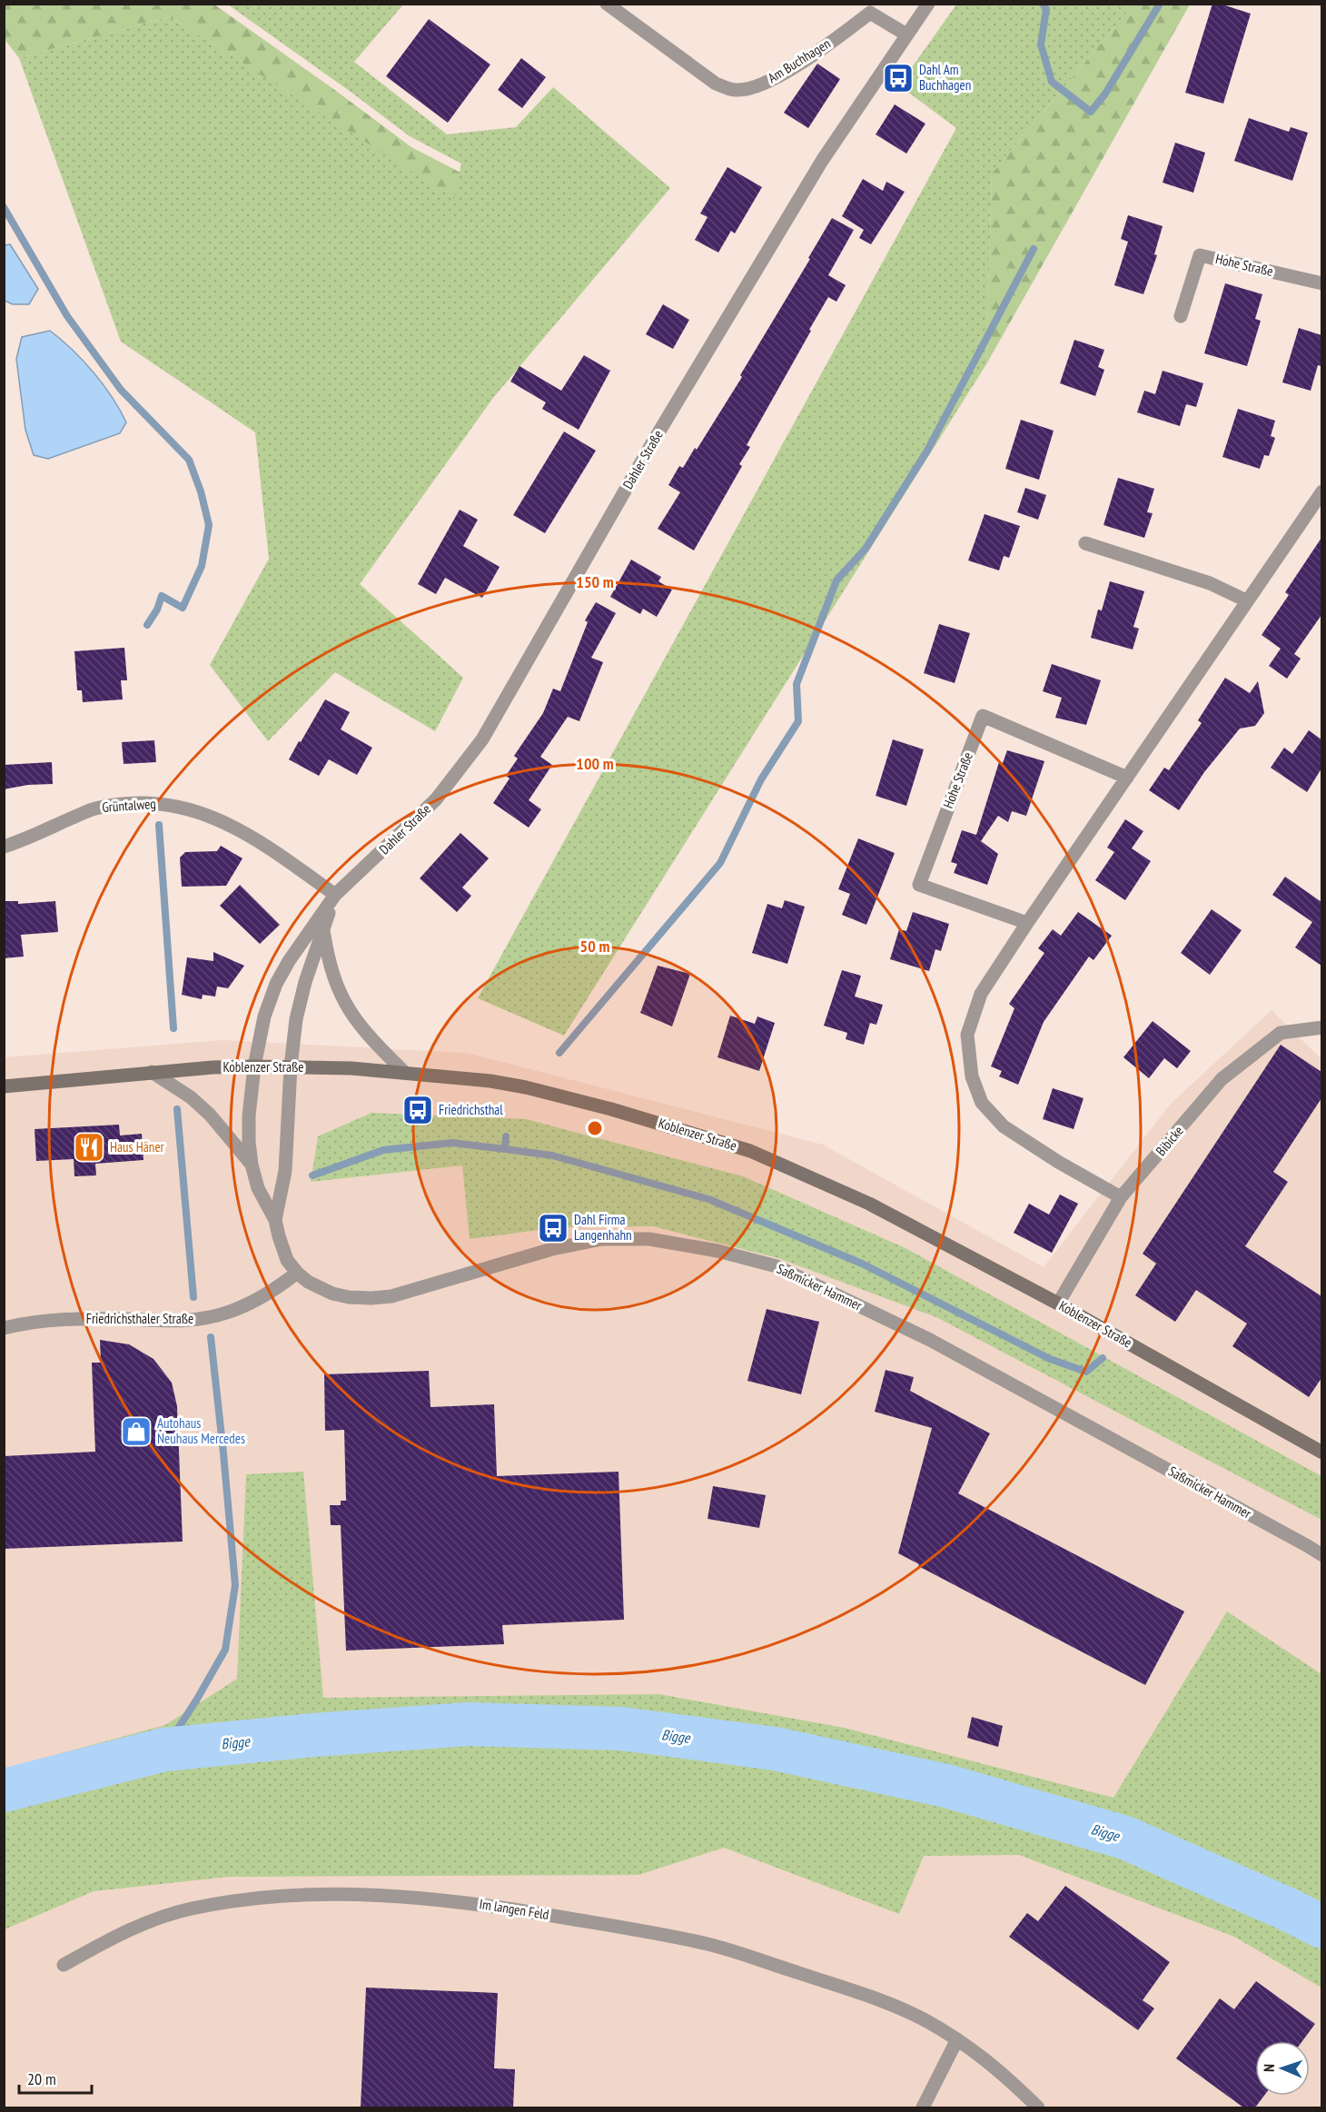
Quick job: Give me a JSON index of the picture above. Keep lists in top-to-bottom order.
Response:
{
  "streets": {
    "main road": ["Koblenzer Straße"],
    "street": [
      "Am Buchhagen",
      "Hohe Straße",
      "Dahler Straße",
      "Grüntalweg",
      "Bibicke",
      "Saßmicker Hammer",
      "Friedrichsthaler Straße",
      "Im langen Feld"
    ]
  },
  "crossings": [
    ["Am Buchhagen", "Dahler Straße"],
    ["Dahler Straße", "Grüntalweg"],
    ["Dahler Straße", "Koblenzer Straße"],
    ["Dahler Straße", "Saßmicker Hammer"],
    ["Koblenzer Straße", "Bibicke"],
    ["Koblenzer Straße", "Saßmicker Hammer"],
    ["Saßmicker Hammer", "Friedrichsthaler Straße"]
  ],
  "water": ["Bigge"],
  "places": {
    "bus stop": ["Dahl Am Buchhagen", "Friedrichsthal", "Dahl Firma Langenhahn"],
    "restaurant": ["Haus Häner"],
    "shop": ["Autohaus Neuhaus Mercedes"]
  },
  "scale_bar": "20 m",
  "north": "left",
  "rings": ["150 m", "100 m", "50 m"]
}
